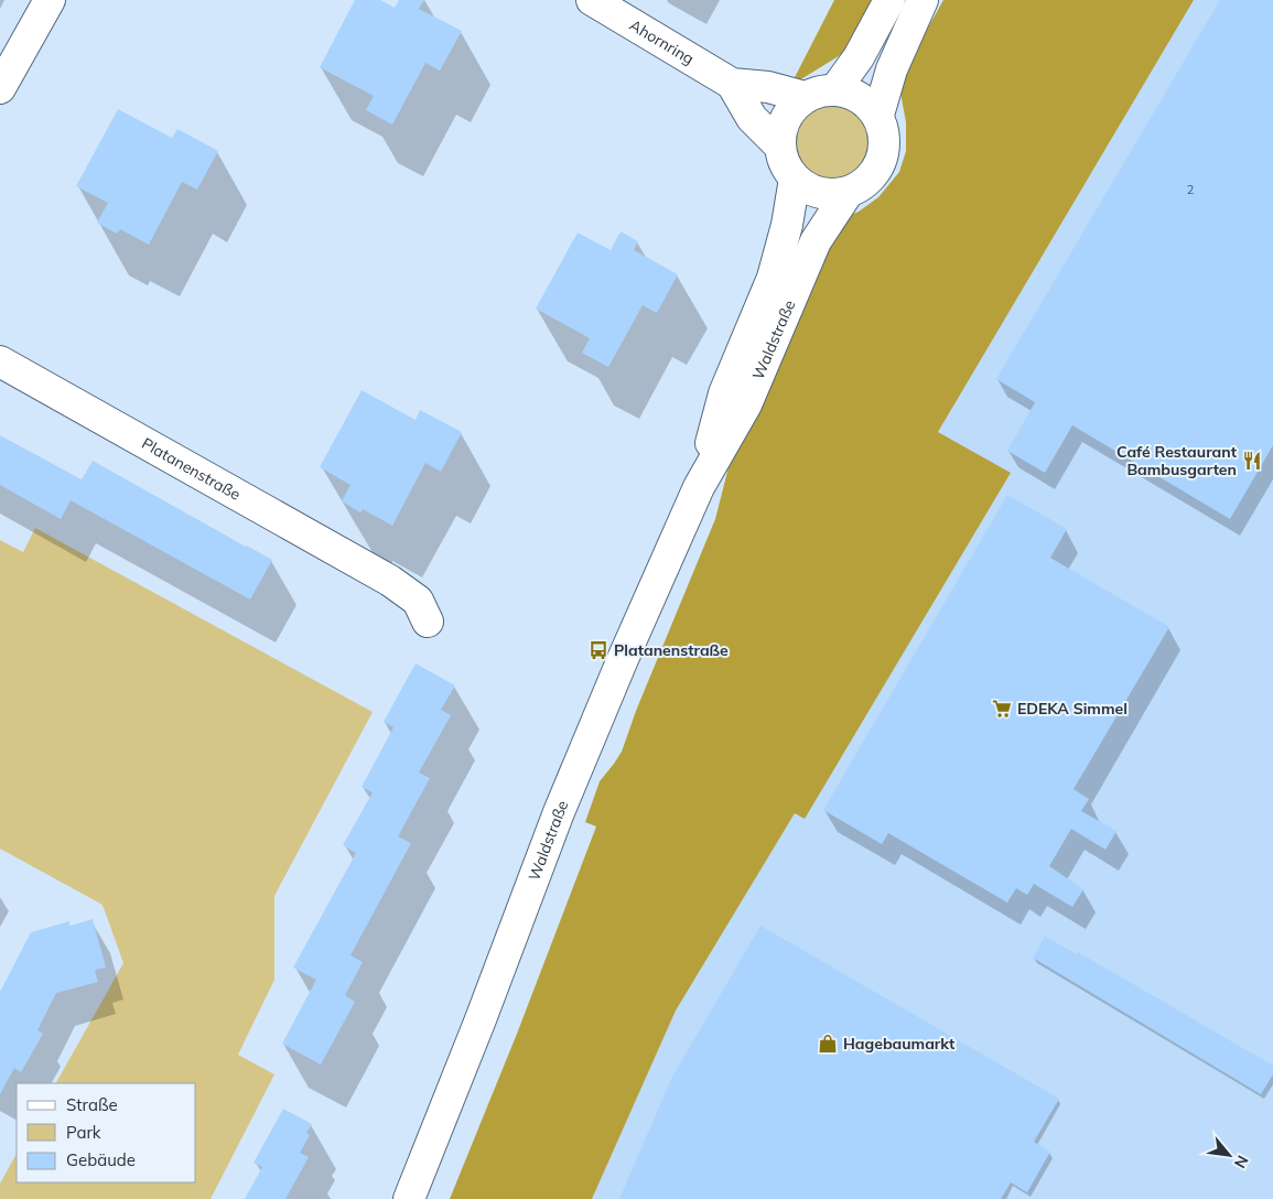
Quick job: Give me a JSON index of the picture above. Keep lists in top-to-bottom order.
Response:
{
  "streets": {
    "street": ["Ahornring", "Waldstraße", "Platanenstraße"]
  },
  "crossings": [
    ["Ahornring", "Waldstraße"]
  ],
  "places": {
    "restaurant": ["Café Restaurant Bambusgarten"],
    "bus stop": ["Platanenstraße"],
    "supermarket": ["EDEKA Simmel"],
    "shop": ["Hagebaumarkt"]
  },
  "house_numbers": ["2"],
  "legend": ["Straße", "Park", "Gebäude"],
  "north": "bottom right"
}
